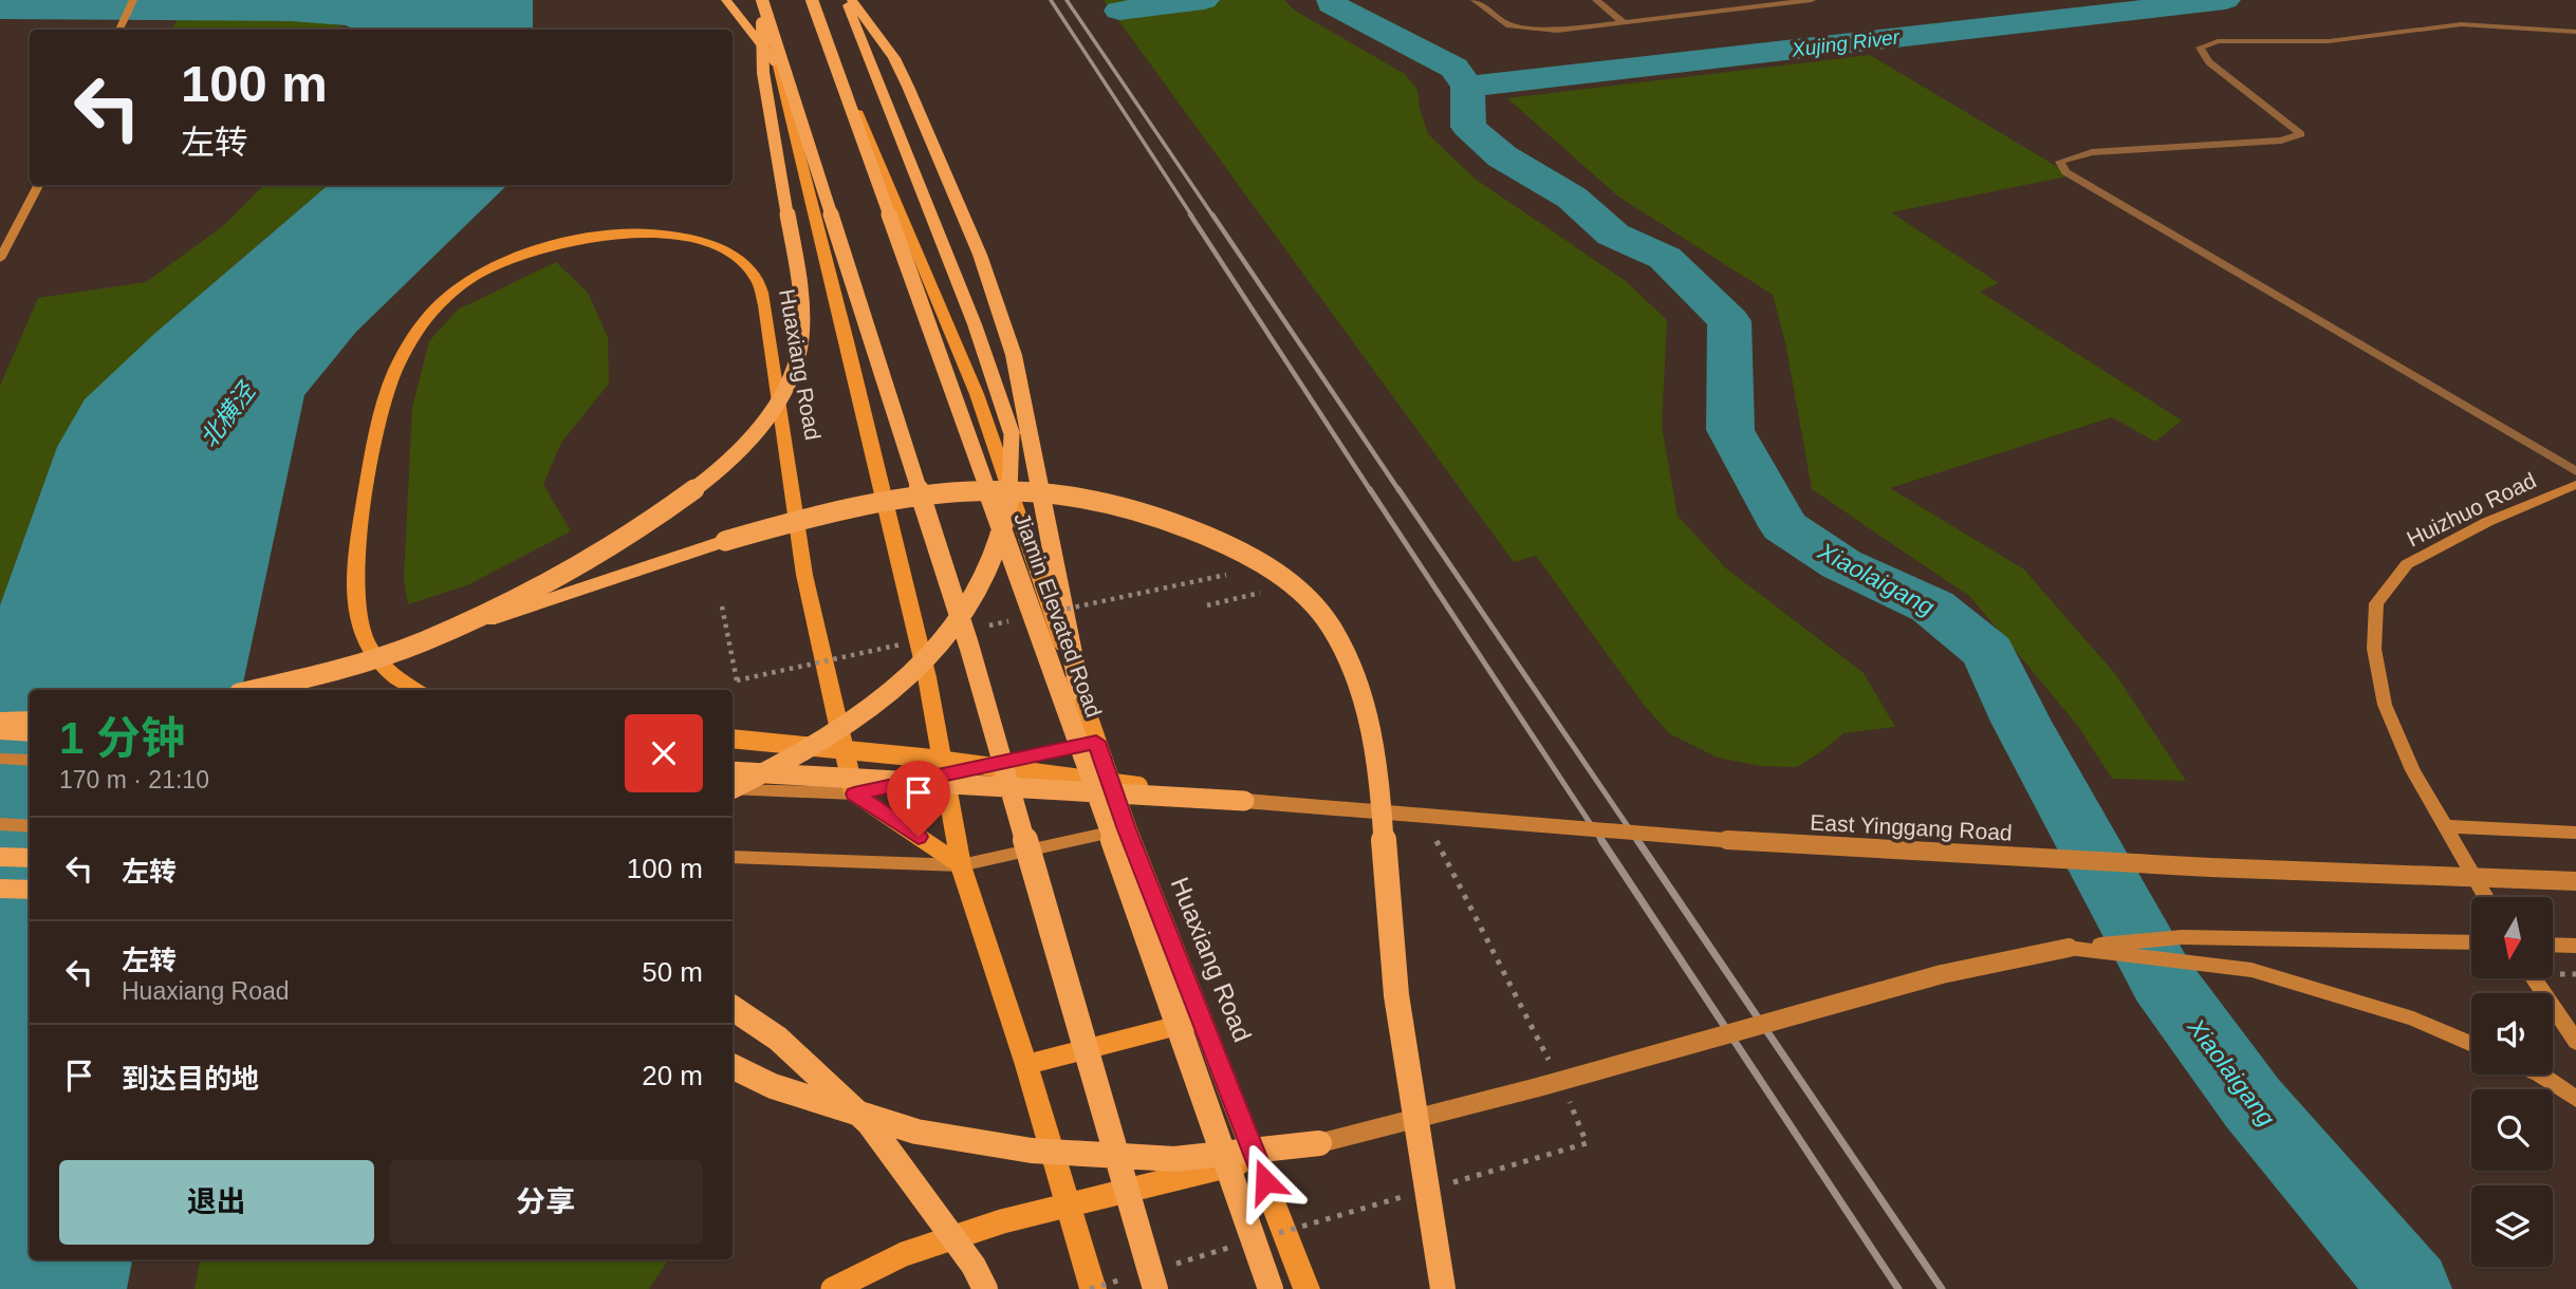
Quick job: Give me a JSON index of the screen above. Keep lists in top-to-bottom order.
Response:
{
  "streets": {
    "highway": ["Jiamin Elevated Road"],
    "main road": ["Huaxiang Road", "Huizhuo Road", "East Yinggang Road"]
  },
  "crossings": [
    ["Huaxiang Road", "Jiamin Elevated Road"]
  ],
  "water": ["Xujing River", "北横泾", "Xiaolaigang"],
  "north": "bottom",
  "page": {
    "turn": ["100 m", "左转"],
    "heading": ["1 分钟", "170 m · 21:10"],
    "list": [
      {
        "name": "左转",
        "value": "100 m"
      },
      {
        "name": "左转",
        "note": "Huaxiang Road",
        "value": "50 m"
      },
      {
        "name": "到达目的地",
        "value": "20 m"
      }
    ],
    "buttons": ["退出", "分享"]
  }
}
